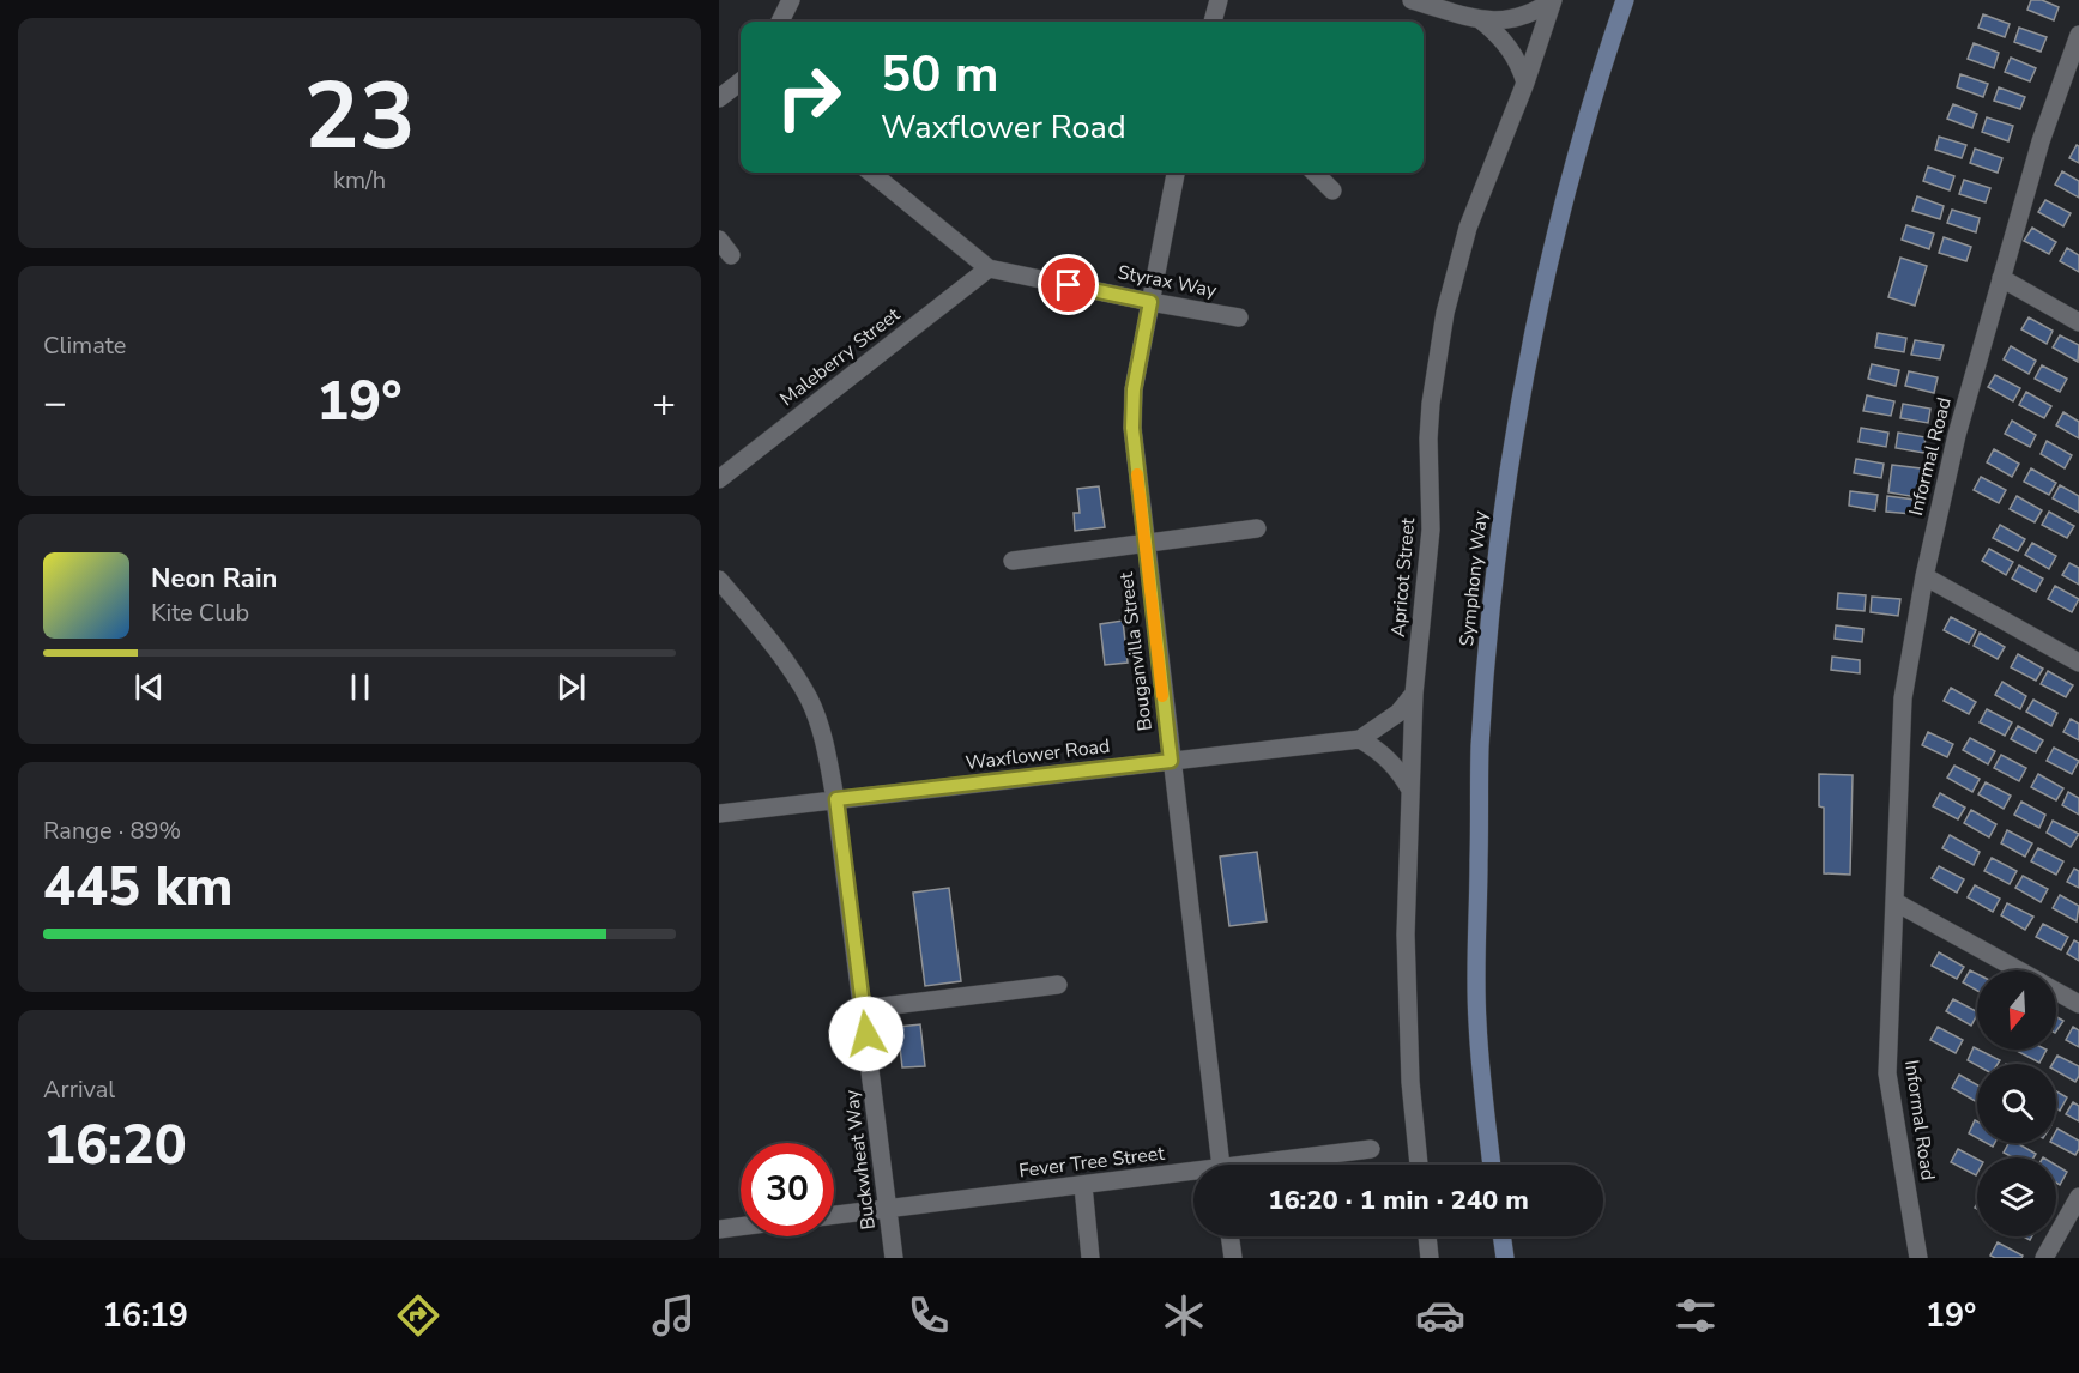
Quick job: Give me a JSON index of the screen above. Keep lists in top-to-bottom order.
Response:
{
  "streets": {
    "main road": ["Symphony Way"],
    "street": [
      "Styrax Way",
      "Maleberry Street",
      "Informal Road",
      "Apricot Street",
      "Bouganvilla Street",
      "Waxflower Road",
      "Buckwheat Way",
      "Fever Tree Street"
    ]
  },
  "crossings": [
    ["Styrax Way", "Maleberry Street"],
    ["Styrax Way", "Bouganvilla Street"],
    ["Apricot Street", "Waxflower Road"],
    ["Bouganvilla Street", "Waxflower Road"],
    ["Waxflower Road", "Buckwheat Way"],
    ["Buckwheat Way", "Fever Tree Street"]
  ],
  "north": "bottom",
  "page": {
    "tile": [
      ["23", "km/h"],
      "Climate",
      ["Range · 89%", "445 km"],
      ["Arrival", "16:20"]
    ],
    "turn": ["50 m", "Waxflower Road"],
    "heat": ["−", "19°", "+"],
    "song": ["Neon Rain", "Kite Club"],
    "limit": "30",
    "trip": "16:20 · 1 min · 240 m",
    "tabs": ["16:19", "19°"]
  }
}
